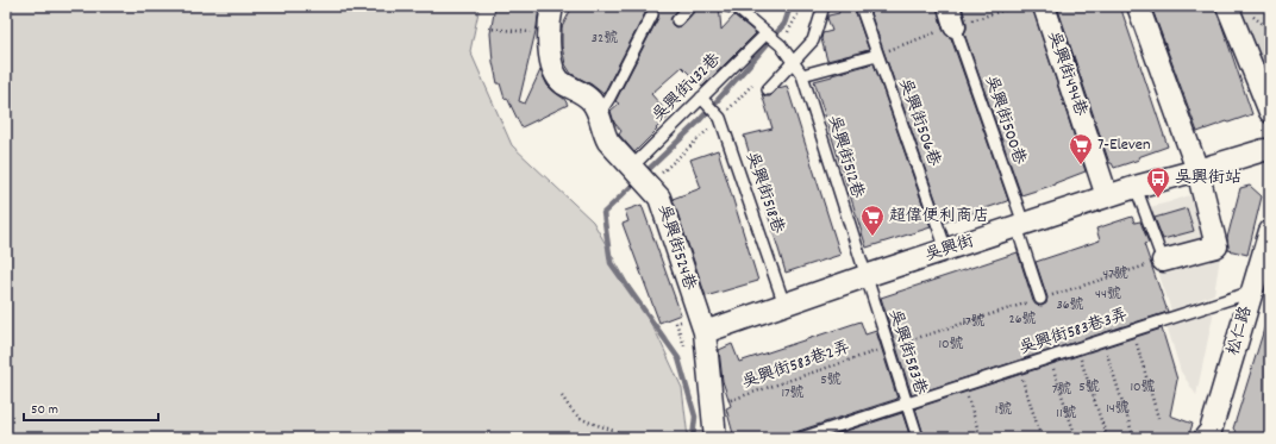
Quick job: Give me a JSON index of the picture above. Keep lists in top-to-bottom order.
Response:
{
  "streets": {
    "street": [
      "吳興街494巷",
      "吳興街524巷",
      "吳興街",
      "松仁路"
    ],
    "lane": [
      "吳興街432巷",
      "吳興街500巷",
      "吳興街506巷",
      "吳興街512巷",
      "吳興街518巷",
      "吳興街583巷3弄",
      "吳興街583巷"
    ],
    "path": ["吳興街583巷2弄"]
  },
  "crossings": [
    ["吳興街494巷", "吳興街"],
    ["吳興街432巷", "吳興街512巷"],
    ["吳興街432巷", "吳興街518巷"],
    ["吳興街432巷", "吳興街524巷"],
    ["吳興街500巷", "吳興街"],
    ["吳興街506巷", "吳興街"],
    ["吳興街512巷", "吳興街"],
    ["吳興街512巷", "吳興街583巷"],
    ["吳興街518巷", "吳興街"],
    ["吳興街524巷", "吳興街"],
    ["吳興街524巷", "吳興街583巷2弄"],
    ["吳興街", "吳興街583巷"],
    ["松仁路", "吳興街583巷3弄"],
    ["吳興街583巷3弄", "吳興街583巷"],
    ["吳興街583巷", "吳興街583巷2弄"]
  ],
  "places": {
    "supermarket": ["7-Eleven", "超偉便利商店"],
    "bus stop": ["吳興街站"]
  },
  "house_numbers": [
    "32號",
    "47號",
    "44號",
    "36號",
    "26號",
    "17號",
    "10號",
    "5號",
    "5號",
    "10號",
    "7號",
    "17號",
    "14號",
    "1號",
    "11號"
  ],
  "scale_bar": "50 m"
}
